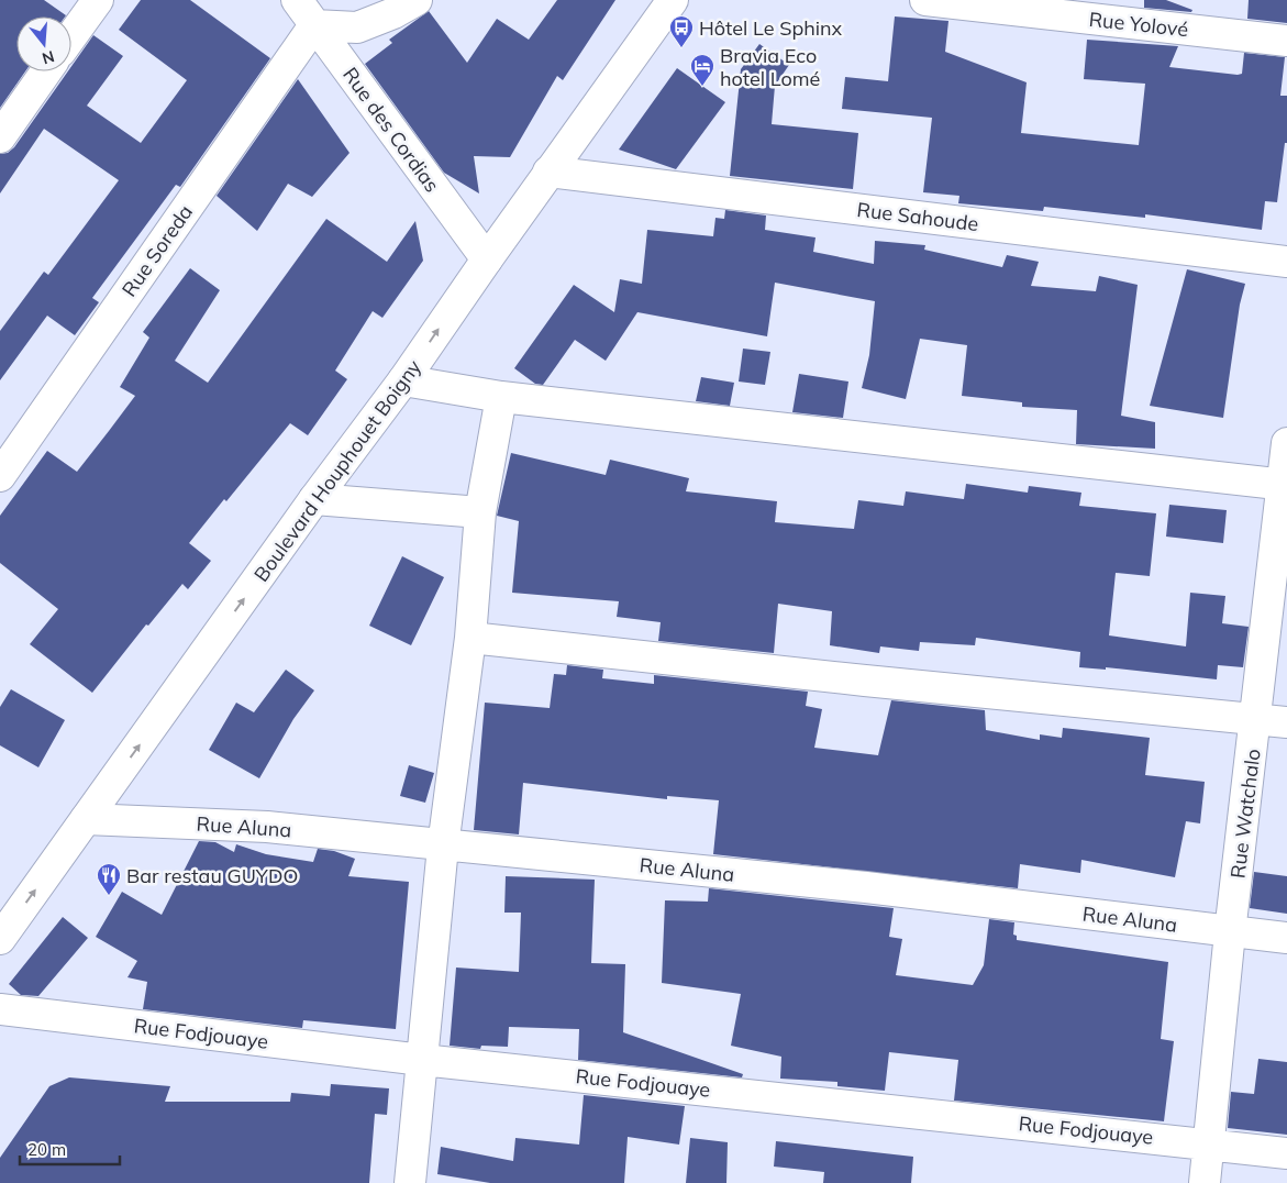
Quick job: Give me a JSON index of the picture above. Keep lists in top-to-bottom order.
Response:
{
  "streets": {
    "street": [
      "Rue Yolové",
      "Rue des Cordias",
      "Rue Sahoude",
      "Rue Soreda",
      "Boulevard Houphouet Boigny",
      "Rue Watchalo",
      "Rue Aluna",
      "Rue Fodjouaye"
    ]
  },
  "crossings": [
    ["Rue des Cordias", "Rue Soreda"],
    ["Rue des Cordias", "Boulevard Houphouet Boigny"],
    ["Rue Sahoude", "Boulevard Houphouet Boigny"],
    ["Boulevard Houphouet Boigny", "Rue Aluna"],
    ["Rue Watchalo", "Rue Aluna"],
    ["Rue Watchalo", "Rue Fodjouaye"]
  ],
  "one_way": ["Boulevard Houphouet Boigny"],
  "places": {
    "bus stop": ["Hôtel Le Sphinx"],
    "hotel": ["Bravia Eco hotel Lomé"],
    "restaurant": ["Bar restau GUYDO"]
  },
  "scale_bar": "20 m",
  "north": "bottom"
}
